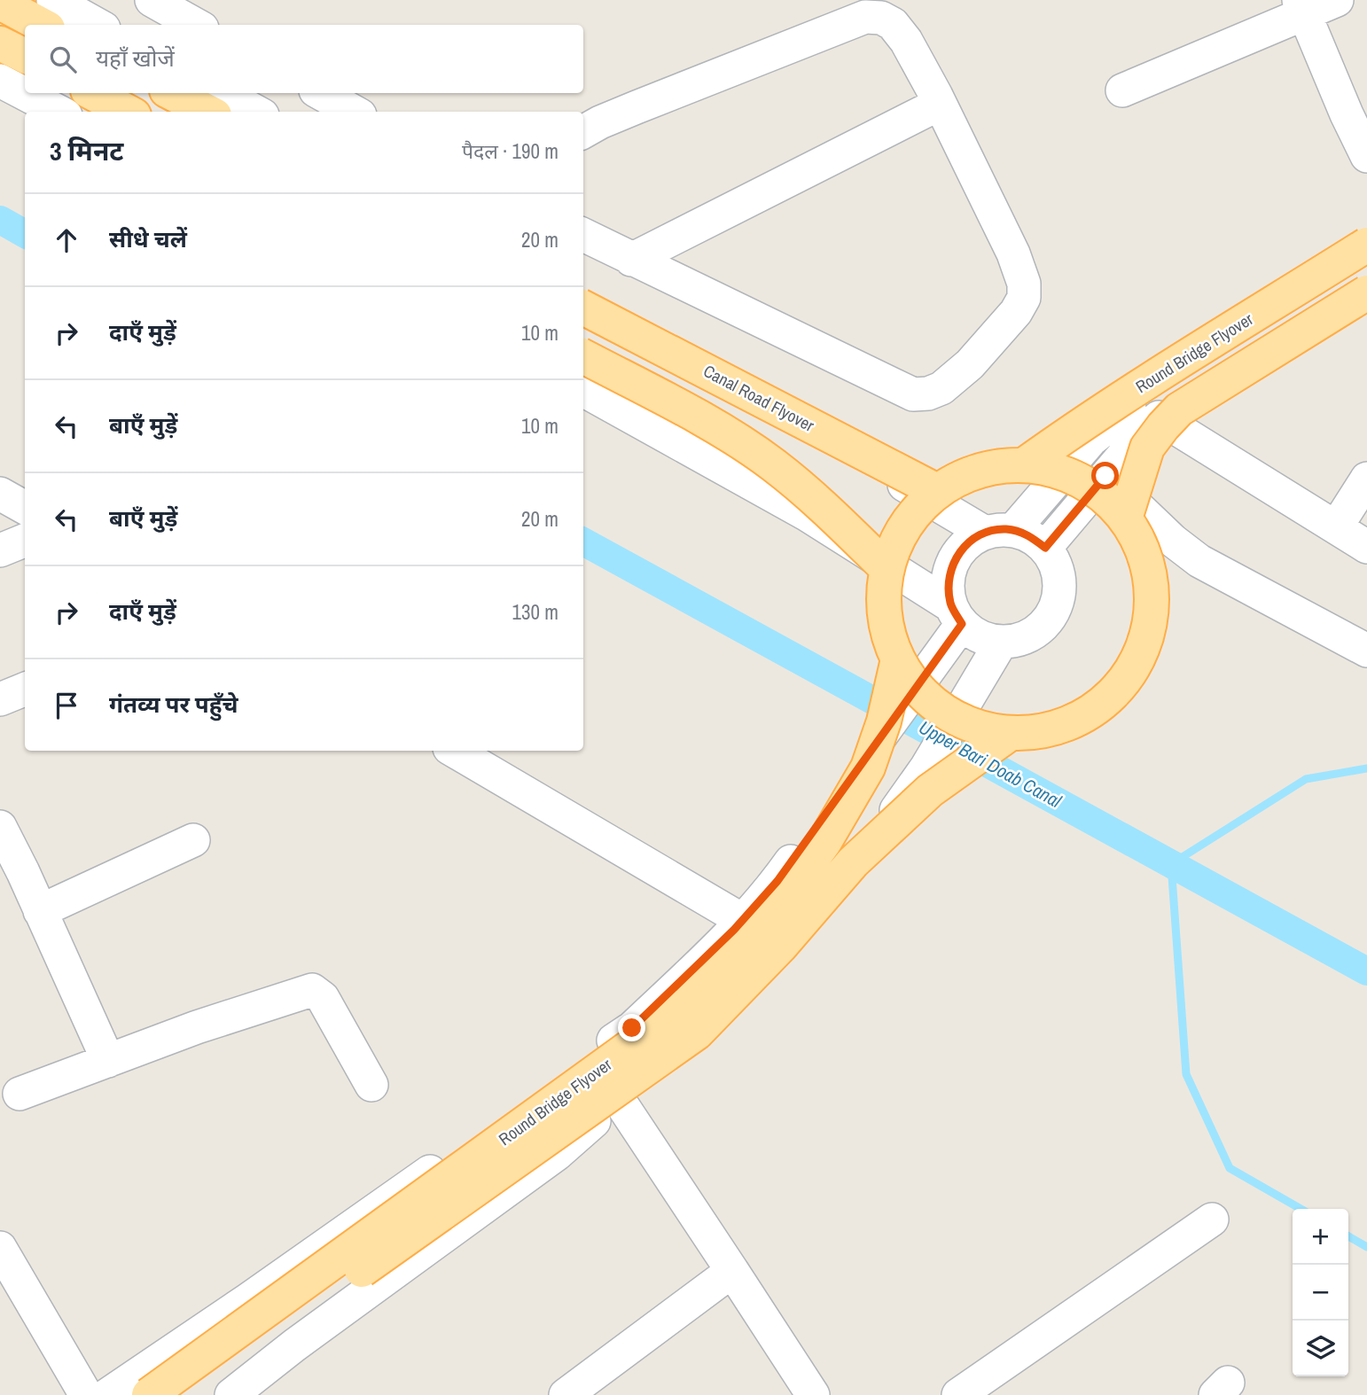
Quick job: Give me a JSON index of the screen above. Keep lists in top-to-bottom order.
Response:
{
  "streets": {
    "main road": ["Round Bridge Flyover", "Canal Road Flyover"]
  },
  "water": ["Upper Bari Doab Canal"],
  "page": {
    "search": "यहाँ खोजें",
    "heading": ["3 मिनट", "पैदल · 190 m"],
    "list": [
      ["सीधे चलें", "20 m"],
      ["दाएँ मुड़ें", "10 m"],
      ["बाएँ मुड़ें", "10 m"],
      ["बाएँ मुड़ें", "20 m"],
      ["दाएँ मुड़ें", "130 m"],
      "गंतव्य पर पहुँचे"
    ],
    "map_buttons": ["+", "−"]
  }
}
